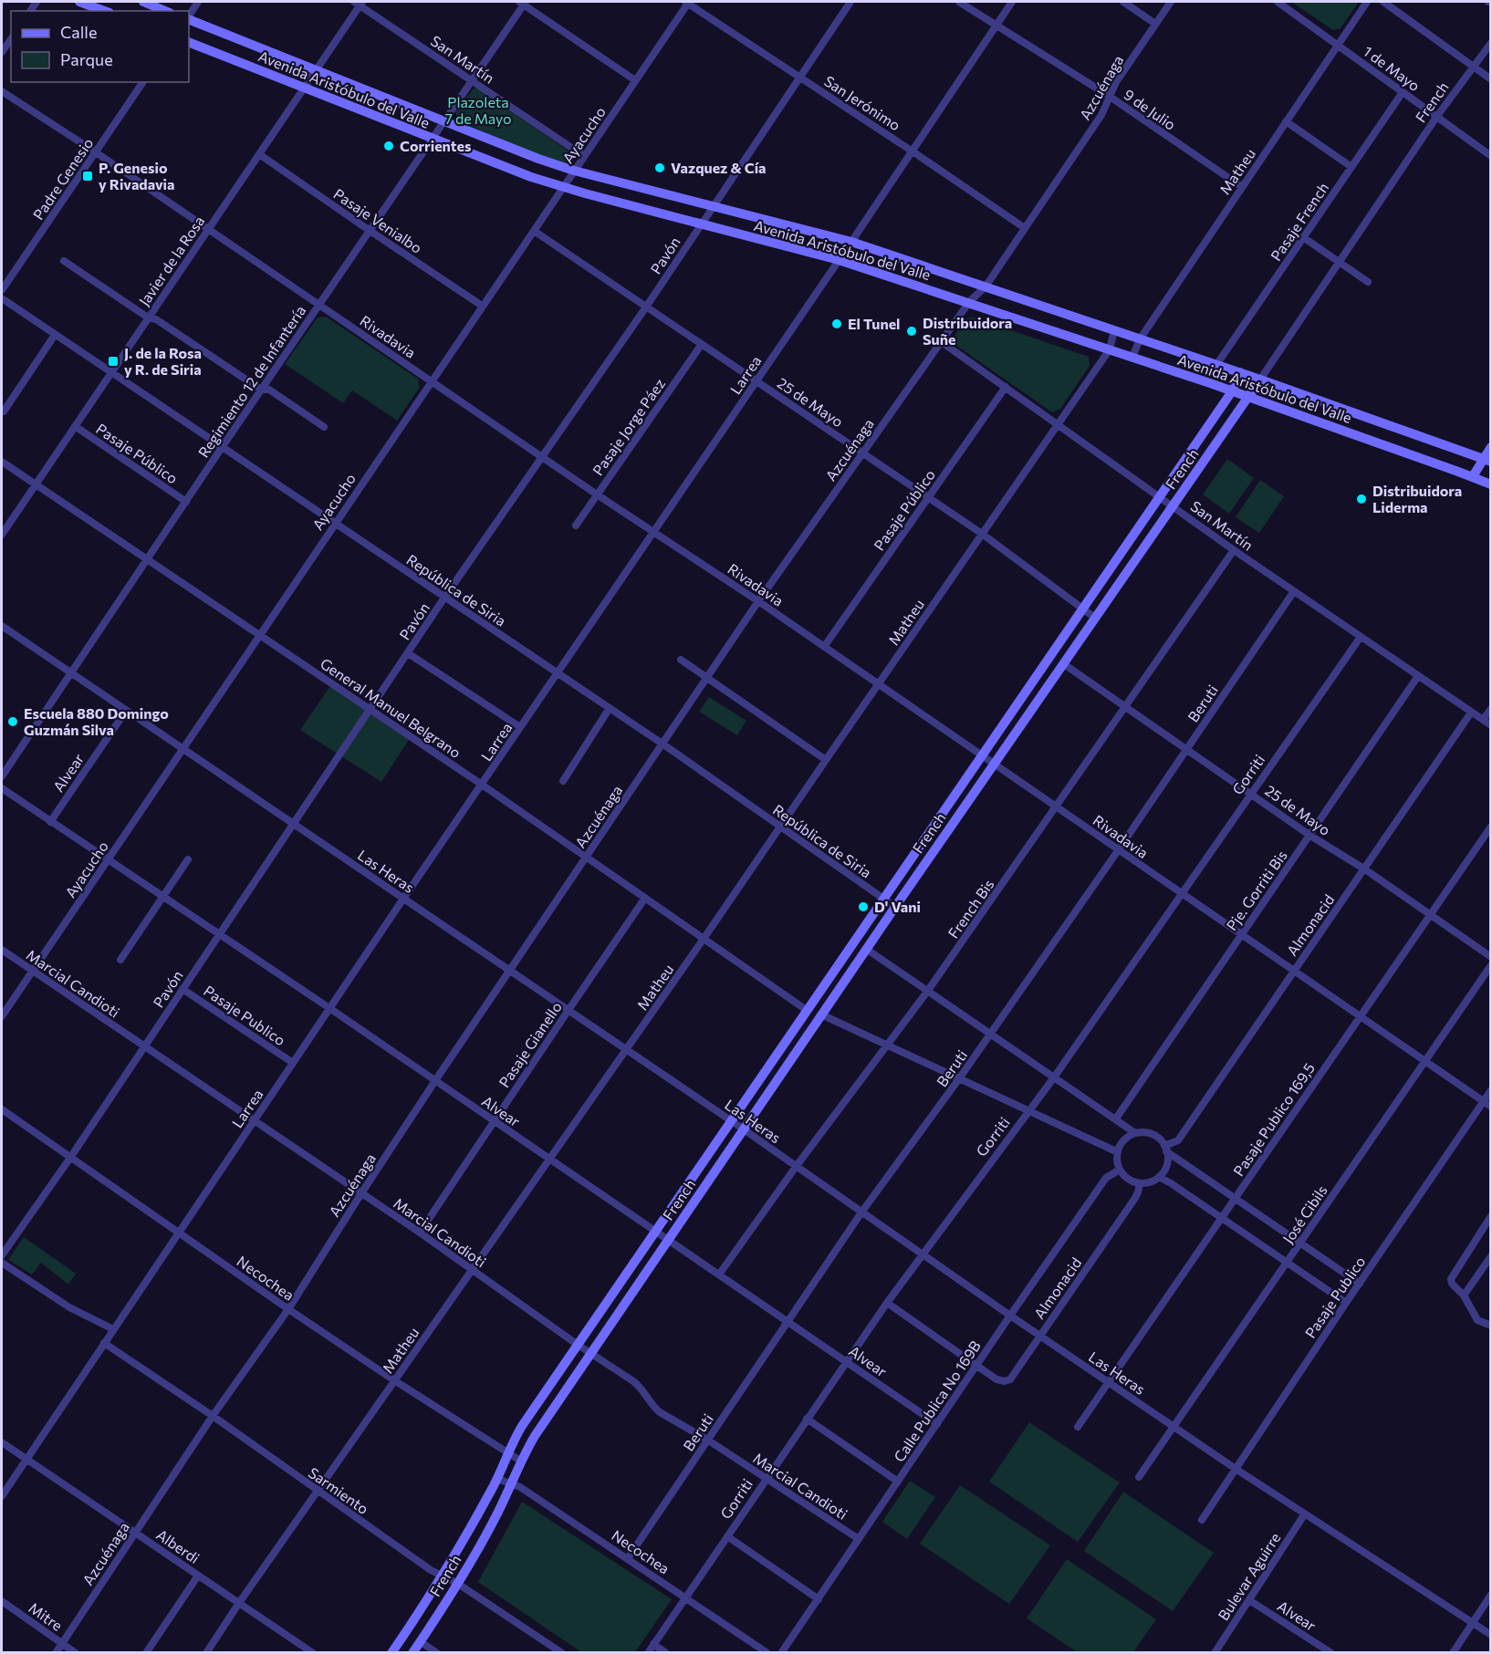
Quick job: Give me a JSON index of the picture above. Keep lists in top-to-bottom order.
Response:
{
  "streets": {
    "main road": ["Avenida Aristóbulo del Valle", "French"],
    "street": [
      "San Martín",
      "1 de Mayo",
      "Azcuénaga",
      "San Jerónimo",
      "9 de Julio",
      "Ayacucho",
      "Matheu",
      "Padre Genesio",
      "Pasaje Venialbo",
      "Pasaje French",
      "Pavón",
      "Javier de la Rosa",
      "Rivadavia",
      "Larrea",
      "Regimiento 12 de Infantería",
      "25 de Mayo",
      "Pasaje Jorge Páez",
      "Pasaje Público",
      "República de Siria",
      "Beruti",
      "General Manuel Belgrano",
      "Alvear",
      "Gorriti",
      "Las Heras",
      "Pje. Gorriti Bis",
      "French Bis",
      "Almonacid",
      "Marcial Candioti",
      "Pasaje Publico",
      "Pasaje Gianello",
      "Pasaje Publico 169,5",
      "José Cibils",
      "Necochea",
      "Calle Publica No 169B",
      "Sarmiento",
      "Alberdi",
      "Bulevar Aguirre",
      "Mitre"
    ]
  },
  "crossings": [
    ["San Martín", "Azcuénaga"],
    ["San Martín", "French"],
    ["San Martín", "Ayacucho"],
    ["San Martín", "Matheu"],
    ["San Martín", "Javier de la Rosa"],
    ["San Martín", "Regimiento 12 de Infantería"],
    ["San Martín", "Pasaje Público"],
    ["San Martín", "Beruti"],
    ["San Martín", "Gorriti"],
    ["San Martín", "Pje. Gorriti Bis"],
    ["San Martín", "French Bis"],
    ["San Martín", "Almonacid"],
    ["1 de Mayo", "French"],
    ["1 de Mayo", "Matheu"],
    ["1 de Mayo", "Pasaje French"],
    ["Azcuénaga", "Avenida Aristóbulo del Valle"],
    ["Azcuénaga", "San Jerónimo"],
    ["Azcuénaga", "9 de Julio"],
    ["Azcuénaga", "Rivadavia"],
    ["Azcuénaga", "25 de Mayo"],
    ["Azcuénaga", "República de Siria"],
    ["Azcuénaga", "General Manuel Belgrano"],
    ["Azcuénaga", "Alvear"],
    ["Azcuénaga", "Las Heras"],
    ["Azcuénaga", "Marcial Candioti"],
    ["Azcuénaga", "Necochea"],
    ["Azcuénaga", "Sarmiento"],
    ["Azcuénaga", "Alberdi"],
    ["Azcuénaga", "Mitre"],
    ["Avenida Aristóbulo del Valle", "French"],
    ["Avenida Aristóbulo del Valle", "Ayacucho"],
    ["Avenida Aristóbulo del Valle", "Matheu"],
    ["Avenida Aristóbulo del Valle", "Pasaje French"],
    ["Avenida Aristóbulo del Valle", "Pavón"],
    ["Avenida Aristóbulo del Valle", "Javier de la Rosa"],
    ["Avenida Aristóbulo del Valle", "Larrea"],
    ["Avenida Aristóbulo del Valle", "Regimiento 12 de Infantería"],
    ["French", "Rivadavia"],
    ["French", "25 de Mayo"],
    ["French", "República de Siria"],
    ["French", "General Manuel Belgrano"],
    ["French", "Alvear"],
    ["French", "Las Heras"],
    ["French", "Marcial Candioti"],
    ["French", "Necochea"],
    ["French", "Sarmiento"],
    ["San Jerónimo", "Ayacucho"],
    ["San Jerónimo", "Pavón"],
    ["San Jerónimo", "Larrea"],
    ["9 de Julio", "Matheu"],
    ["9 de Julio", "Larrea"],
    ["Ayacucho", "Pasaje Venialbo"],
    ["Ayacucho", "Rivadavia"],
    ["Ayacucho", "25 de Mayo"],
    ["Ayacucho", "República de Siria"],
    ["Ayacucho", "General Manuel Belgrano"],
    ["Ayacucho", "Alvear"],
    ["Ayacucho", "Las Heras"],
    ["Ayacucho", "Marcial Candioti"],
    ["Matheu", "Rivadavia"],
    ["Matheu", "25 de Mayo"],
    ["Matheu", "República de Siria"],
    ["Matheu", "General Manuel Belgrano"],
    ["Matheu", "Alvear"],
    ["Matheu", "Las Heras"],
    ["Matheu", "Marcial Candioti"],
    ["Matheu", "Necochea"],
    ["Matheu", "Sarmiento"],
    ["Matheu", "Alberdi"],
    ["Padre Genesio", "Rivadavia"],
    ["Pasaje Venialbo", "Javier de la Rosa"],
    ["Pasaje Venialbo", "Regimiento 12 de Infantería"],
    ["Pavón", "Rivadavia"],
    ["Pavón", "25 de Mayo"],
    ["Pavón", "República de Siria"],
    ["Pavón", "General Manuel Belgrano"],
    ["Pavón", "Alvear"],
    ["Pavón", "Las Heras"],
    ["Pavón", "Marcial Candioti"],
    ["Pavón", "Pasaje Publico"],
    ["Pavón", "Necochea"],
    ["Javier de la Rosa", "Rivadavia"],
    ["Javier de la Rosa", "Pasaje Público"],
    ["Javier de la Rosa", "República de Siria"],
    ["Javier de la Rosa", "General Manuel Belgrano"],
    ["Rivadavia", "Larrea"],
    ["Rivadavia", "Regimiento 12 de Infantería"],
    ["Rivadavia", "Pasaje Jorge Páez"],
    ["Rivadavia", "Pasaje Público"],
    ["Rivadavia", "Beruti"],
    ["Rivadavia", "Gorriti"],
    ["Rivadavia", "Pje. Gorriti Bis"],
    ["Rivadavia", "French Bis"],
    ["Rivadavia", "Almonacid"],
    ["Rivadavia", "Pasaje Publico"],
    ["Rivadavia", "Pasaje Publico 169,5"],
    ["Rivadavia", "José Cibils"],
    ["Larrea", "25 de Mayo"],
    ["Larrea", "República de Siria"],
    ["Larrea", "General Manuel Belgrano"],
    ["Larrea", "Alvear"],
    ["Larrea", "Las Heras"],
    ["Larrea", "Marcial Candioti"],
    ["Larrea", "Pasaje Publico"],
    ["Larrea", "Necochea"],
    ["Larrea", "Sarmiento"],
    ["Larrea", "Alberdi"],
    ["Regimiento 12 de Infantería", "Pasaje Público"],
    ["Regimiento 12 de Infantería", "República de Siria"],
    ["Regimiento 12 de Infantería", "General Manuel Belgrano"],
    ["Regimiento 12 de Infantería", "Las Heras"],
    ["25 de Mayo", "Pasaje Jorge Páez"],
    ["25 de Mayo", "Pasaje Público"],
    ["25 de Mayo", "Beruti"],
    ["25 de Mayo", "Gorriti"],
    ["25 de Mayo", "Pje. Gorriti Bis"],
    ["25 de Mayo", "French Bis"],
    ["25 de Mayo", "Almonacid"],
    ["25 de Mayo", "Pasaje Publico 169,5"],
    ["Beruti", "Alvear"],
    ["Beruti", "Las Heras"],
    ["Beruti", "Marcial Candioti"],
    ["Beruti", "Necochea"],
    ["General Manuel Belgrano", "Pasaje Gianello"],
    ["Alvear", "Gorriti"],
    ["Alvear", "Las Heras"],
    ["Alvear", "French Bis"],
    ["Alvear", "Pasaje Gianello"],
    ["Alvear", "Calle Publica No 169B"],
    ["Alvear", "Bulevar Aguirre"],
    ["Gorriti", "Las Heras"],
    ["Gorriti", "Marcial Candioti"],
    ["Gorriti", "Necochea"],
    ["Las Heras", "French Bis"],
    ["Las Heras", "Almonacid"],
    ["Las Heras", "Pasaje Publico"],
    ["Las Heras", "Pasaje Gianello"],
    ["Las Heras", "Pasaje Publico 169,5"],
    ["Las Heras", "José Cibils"],
    ["Las Heras", "Calle Publica No 169B"],
    ["Las Heras", "Bulevar Aguirre"],
    ["Almonacid", "Calle Publica No 169B"],
    ["Marcial Candioti", "Pasaje Gianello"],
    ["Marcial Candioti", "Calle Publica No 169B"]
  ],
  "parks": ["Plazoleta 7 de Mayo"],
  "places": {
    "other": [
      "Corrientes",
      "Vazquez & Cía",
      "El Tunel",
      "Distribuidora Suñe",
      "Distribuidora Liderma",
      "Escuela 880 Domingo Guzmán Silva",
      "D' Vani"
    ],
    "transit": ["P. Genesio y Rivadavia", "J. de la Rosa y R. de Siria"]
  },
  "legend": ["Calle", "Parque"]
}
